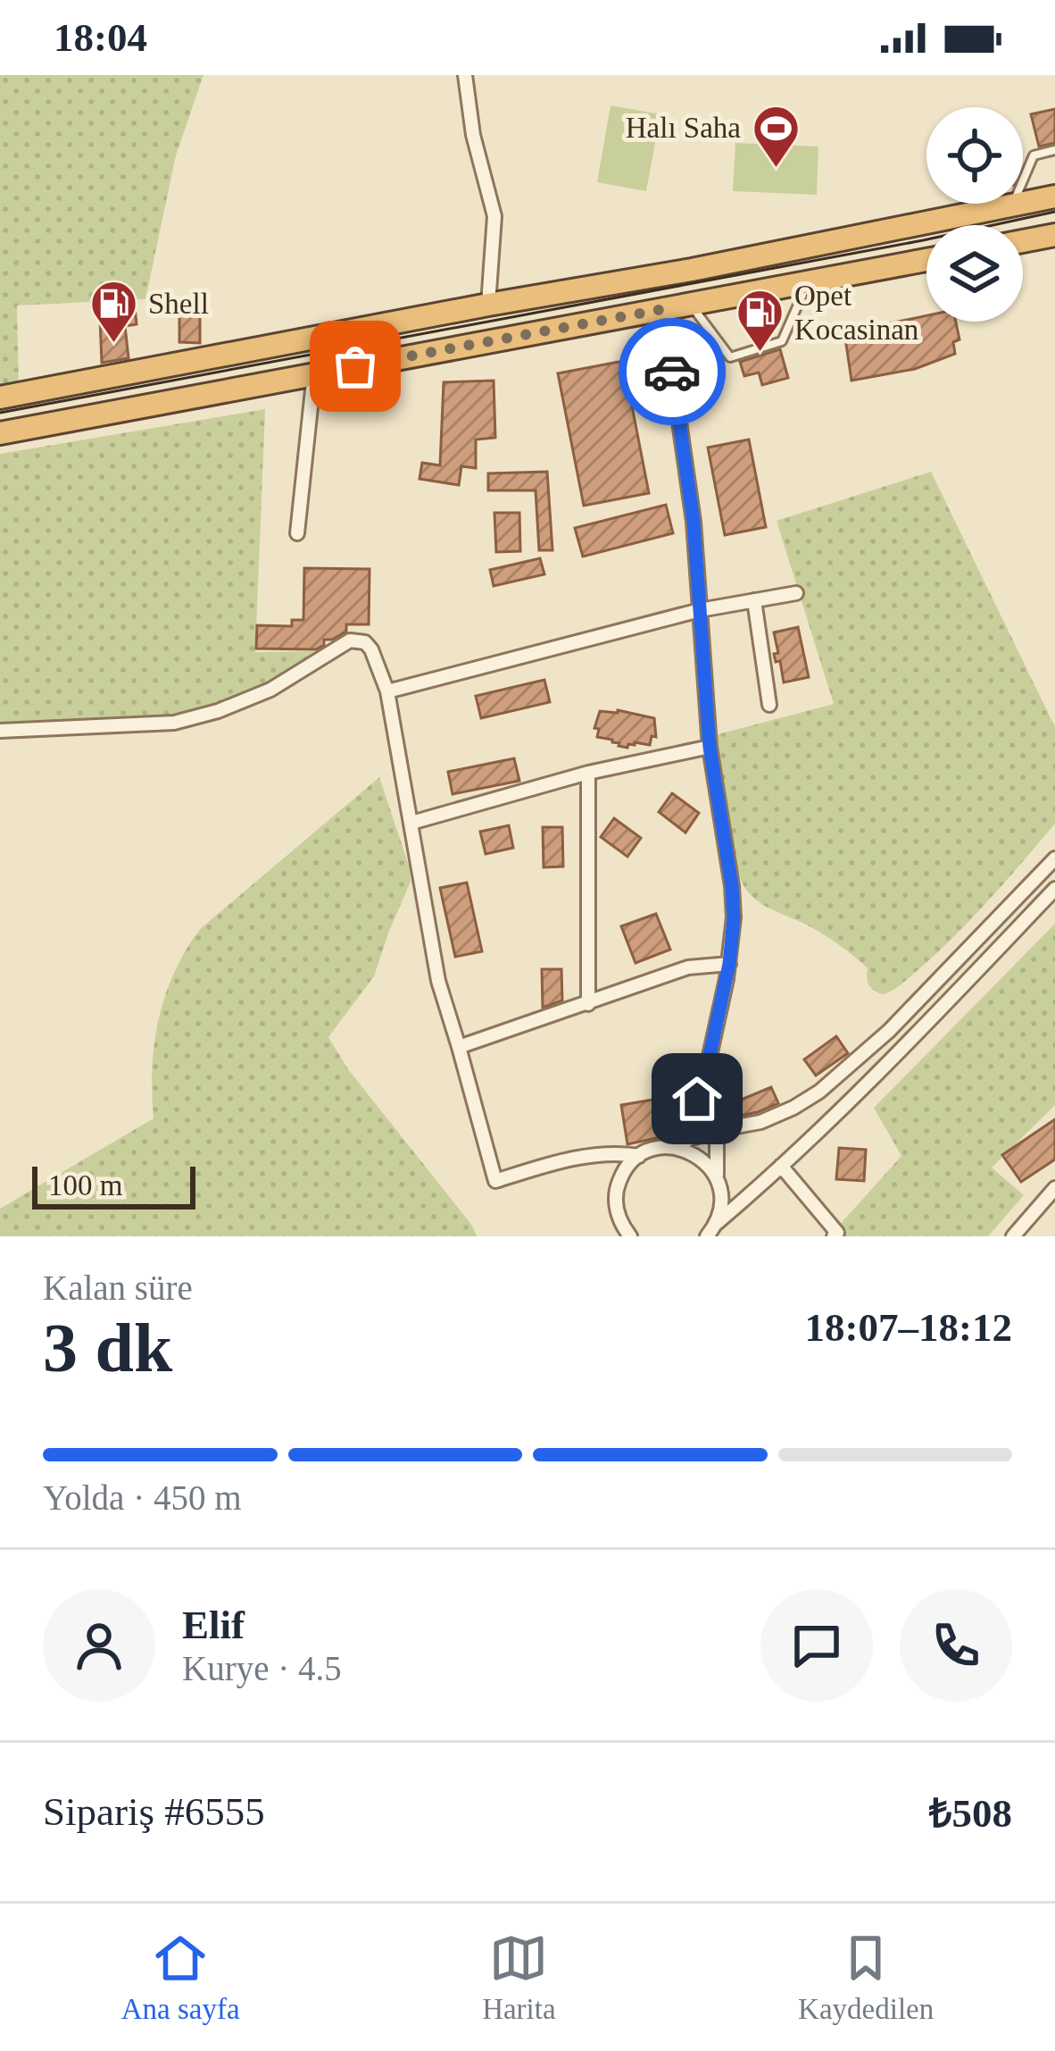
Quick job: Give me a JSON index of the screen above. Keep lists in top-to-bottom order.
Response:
{
  "places": {
    "sports": ["Halı Saha"],
    "fuel station": ["Shell", "Opet Kocasinan"]
  },
  "scale_bar": "100 m",
  "page": {
    "status": "18:04",
    "scale": "100 m",
    "heading": ["3 dk", "Kalan süre", "18:07–18:12"],
    "panel": [
      "Elif",
      "Kurye · 4.5",
      "Sipariş #6555",
      "₺508"
    ],
    "bar": "Yolda · 450 m",
    "tabs": ["Ana sayfa", "Harita", "Kaydedilen"]
  }
}
